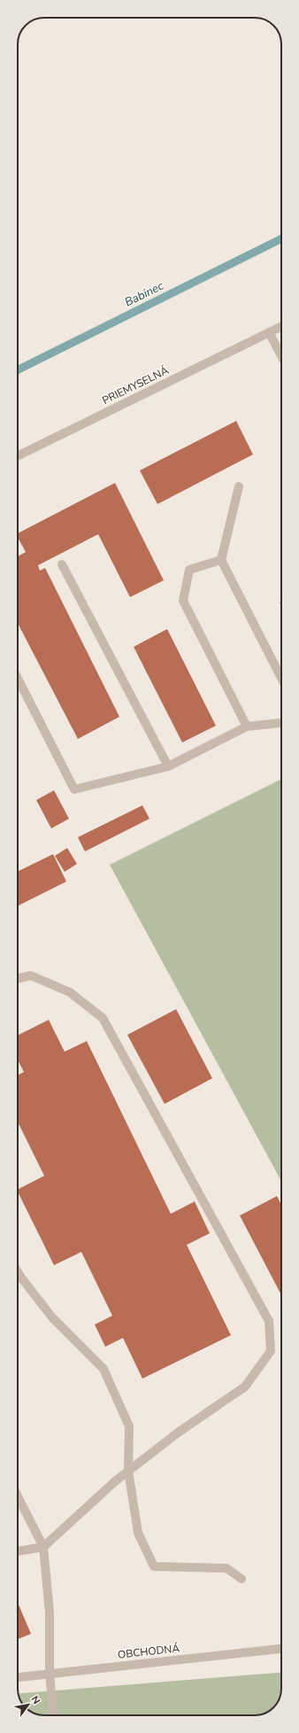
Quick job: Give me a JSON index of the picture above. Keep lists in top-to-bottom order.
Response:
{
  "streets": {
    "street": ["PRIEMYSELNÁ", "OBCHODNÁ"]
  },
  "water": ["Babinec"],
  "north": "top right"
}
